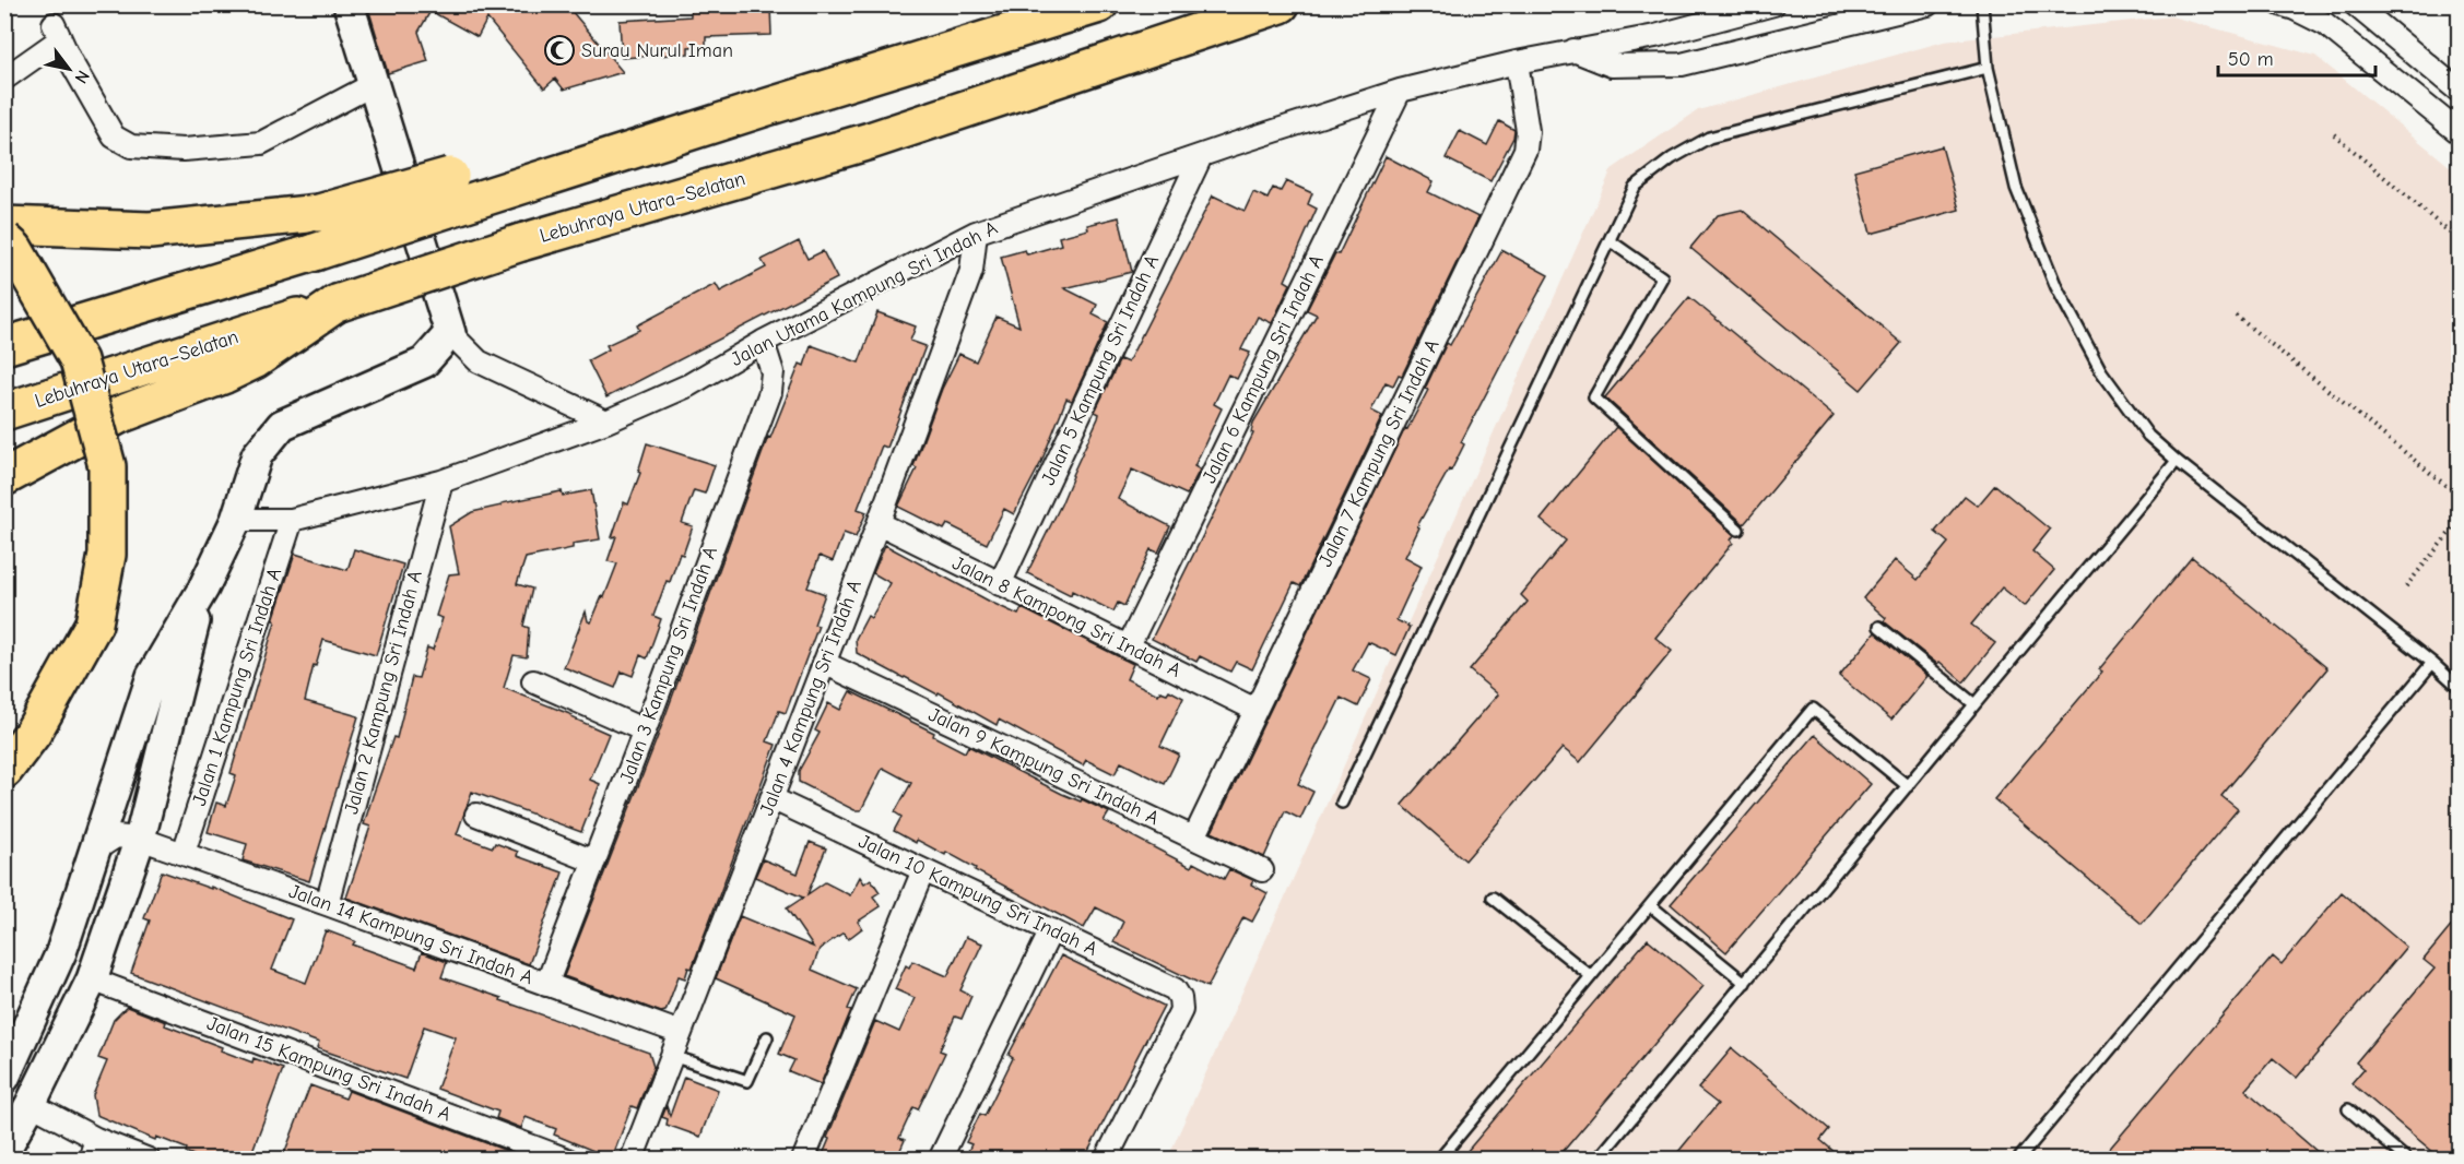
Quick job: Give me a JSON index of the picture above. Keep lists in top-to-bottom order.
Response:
{
  "streets": {
    "highway": ["Lebuhraya Utara–Selatan"],
    "street": [
      "Jalan Utama Kampung Sri Indah A",
      "Jalan 6 Kampung Sri Indah A",
      "Jalan 5 Kampung Sri Indah A",
      "Jalan 7 Kampung Sri Indah A",
      "Jalan 8 Kampong Sri Indah A",
      "Jalan 3 Kampung Sri Indah A",
      "Jalan 1 Kampung Sri Indah A",
      "Jalan 2 Kampung Sri Indah A",
      "Jalan 4 Kampung Sri Indah A",
      "Jalan 9 Kampung Sri Indah A",
      "Jalan 10 Kampung Sri Indah A",
      "Jalan 14 Kampung Sri Indah A",
      "Jalan 15 Kampung Sri Indah A"
    ]
  },
  "crossings": [
    ["Jalan Utama Kampung Sri Indah A", "Jalan 6 Kampung Sri Indah A"],
    ["Jalan Utama Kampung Sri Indah A", "Jalan 5 Kampung Sri Indah A"],
    ["Jalan Utama Kampung Sri Indah A", "Jalan 7 Kampung Sri Indah A"],
    ["Jalan Utama Kampung Sri Indah A", "Jalan 3 Kampung Sri Indah A"],
    ["Jalan Utama Kampung Sri Indah A", "Jalan 1 Kampung Sri Indah A"],
    ["Jalan Utama Kampung Sri Indah A", "Jalan 2 Kampung Sri Indah A"],
    ["Jalan Utama Kampung Sri Indah A", "Jalan 4 Kampung Sri Indah A"],
    ["Jalan 6 Kampung Sri Indah A", "Jalan 8 Kampong Sri Indah A"],
    ["Jalan 5 Kampung Sri Indah A", "Jalan 8 Kampong Sri Indah A"],
    ["Jalan 7 Kampung Sri Indah A", "Jalan 8 Kampong Sri Indah A"],
    ["Jalan 7 Kampung Sri Indah A", "Jalan 9 Kampung Sri Indah A"],
    ["Jalan 8 Kampong Sri Indah A", "Jalan 4 Kampung Sri Indah A"],
    ["Jalan 3 Kampung Sri Indah A", "Jalan 14 Kampung Sri Indah A"],
    ["Jalan 1 Kampung Sri Indah A", "Jalan 14 Kampung Sri Indah A"],
    ["Jalan 2 Kampung Sri Indah A", "Jalan 14 Kampung Sri Indah A"],
    ["Jalan 4 Kampung Sri Indah A", "Jalan 9 Kampung Sri Indah A"],
    ["Jalan 4 Kampung Sri Indah A", "Jalan 10 Kampung Sri Indah A"],
    ["Jalan 4 Kampung Sri Indah A", "Jalan 14 Kampung Sri Indah A"]
  ],
  "places": {
    "mosque": ["Surau Nurul Iman"]
  },
  "scale_bar": "50 m",
  "north": "bottom right"
}
